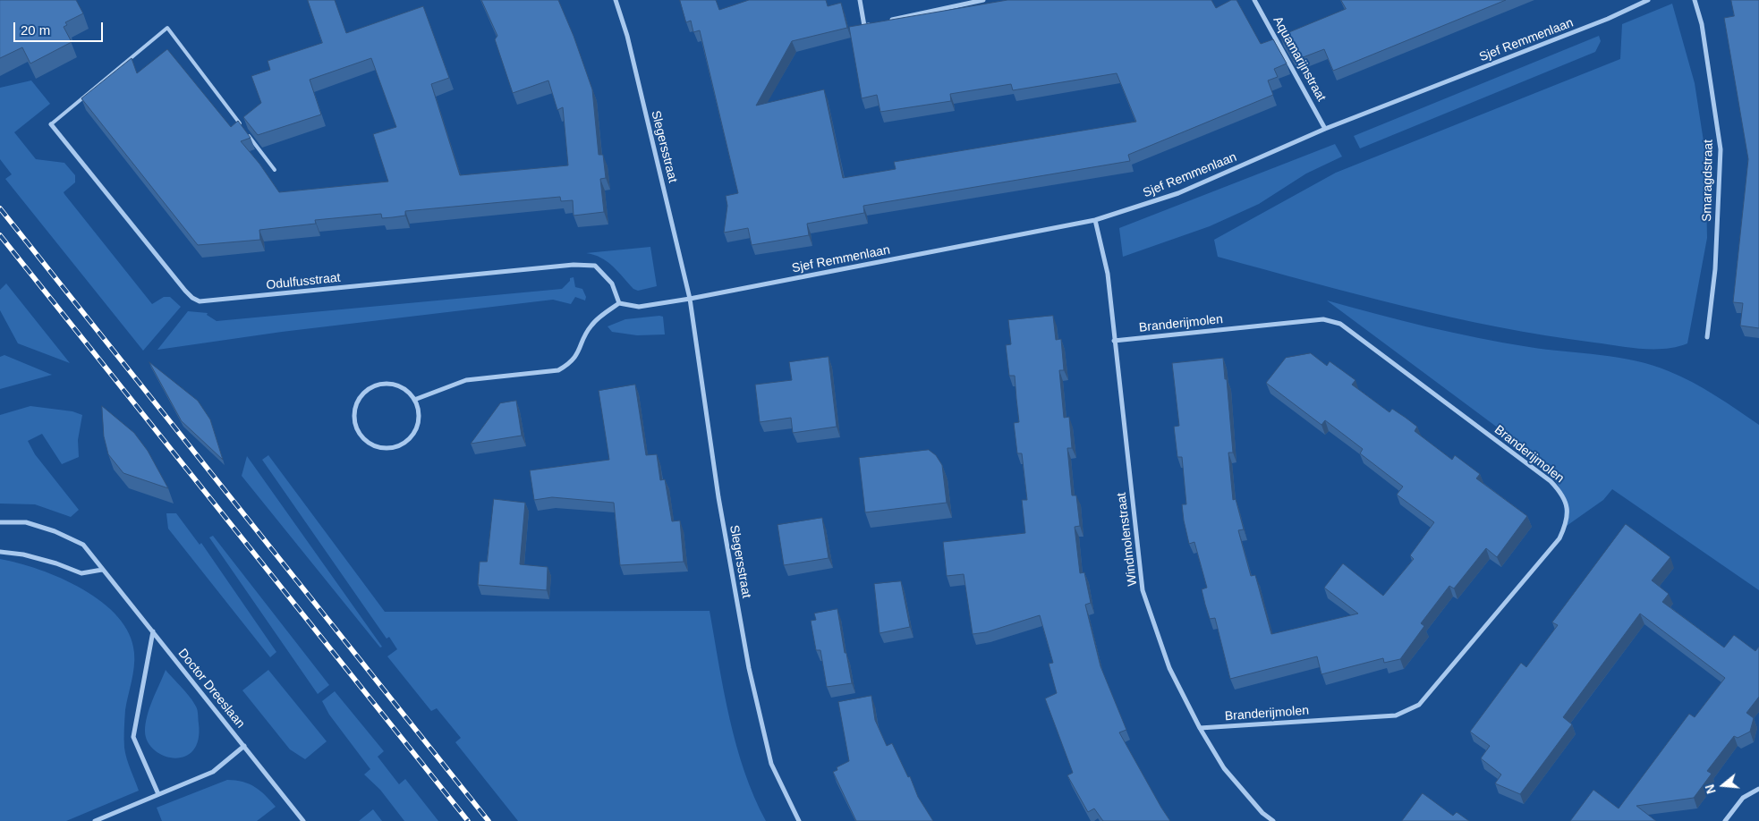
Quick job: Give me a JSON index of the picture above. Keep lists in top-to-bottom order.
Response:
{
  "streets": {
    "street": [
      "Sjef Remmenlaan",
      "Aquamarijnstraat",
      "Slegersstraat",
      "Smaragdstraat",
      "Odulfusstraat",
      "Branderijmolen",
      "Windmolenstraat",
      "Doctor Dreeslaan"
    ]
  },
  "crossings": [
    ["Sjef Remmenlaan", "Aquamarijnstraat"],
    ["Sjef Remmenlaan", "Slegersstraat"],
    ["Sjef Remmenlaan", "Windmolenstraat"],
    ["Branderijmolen", "Windmolenstraat"]
  ],
  "scale_bar": "20 m",
  "north": "left"
}
